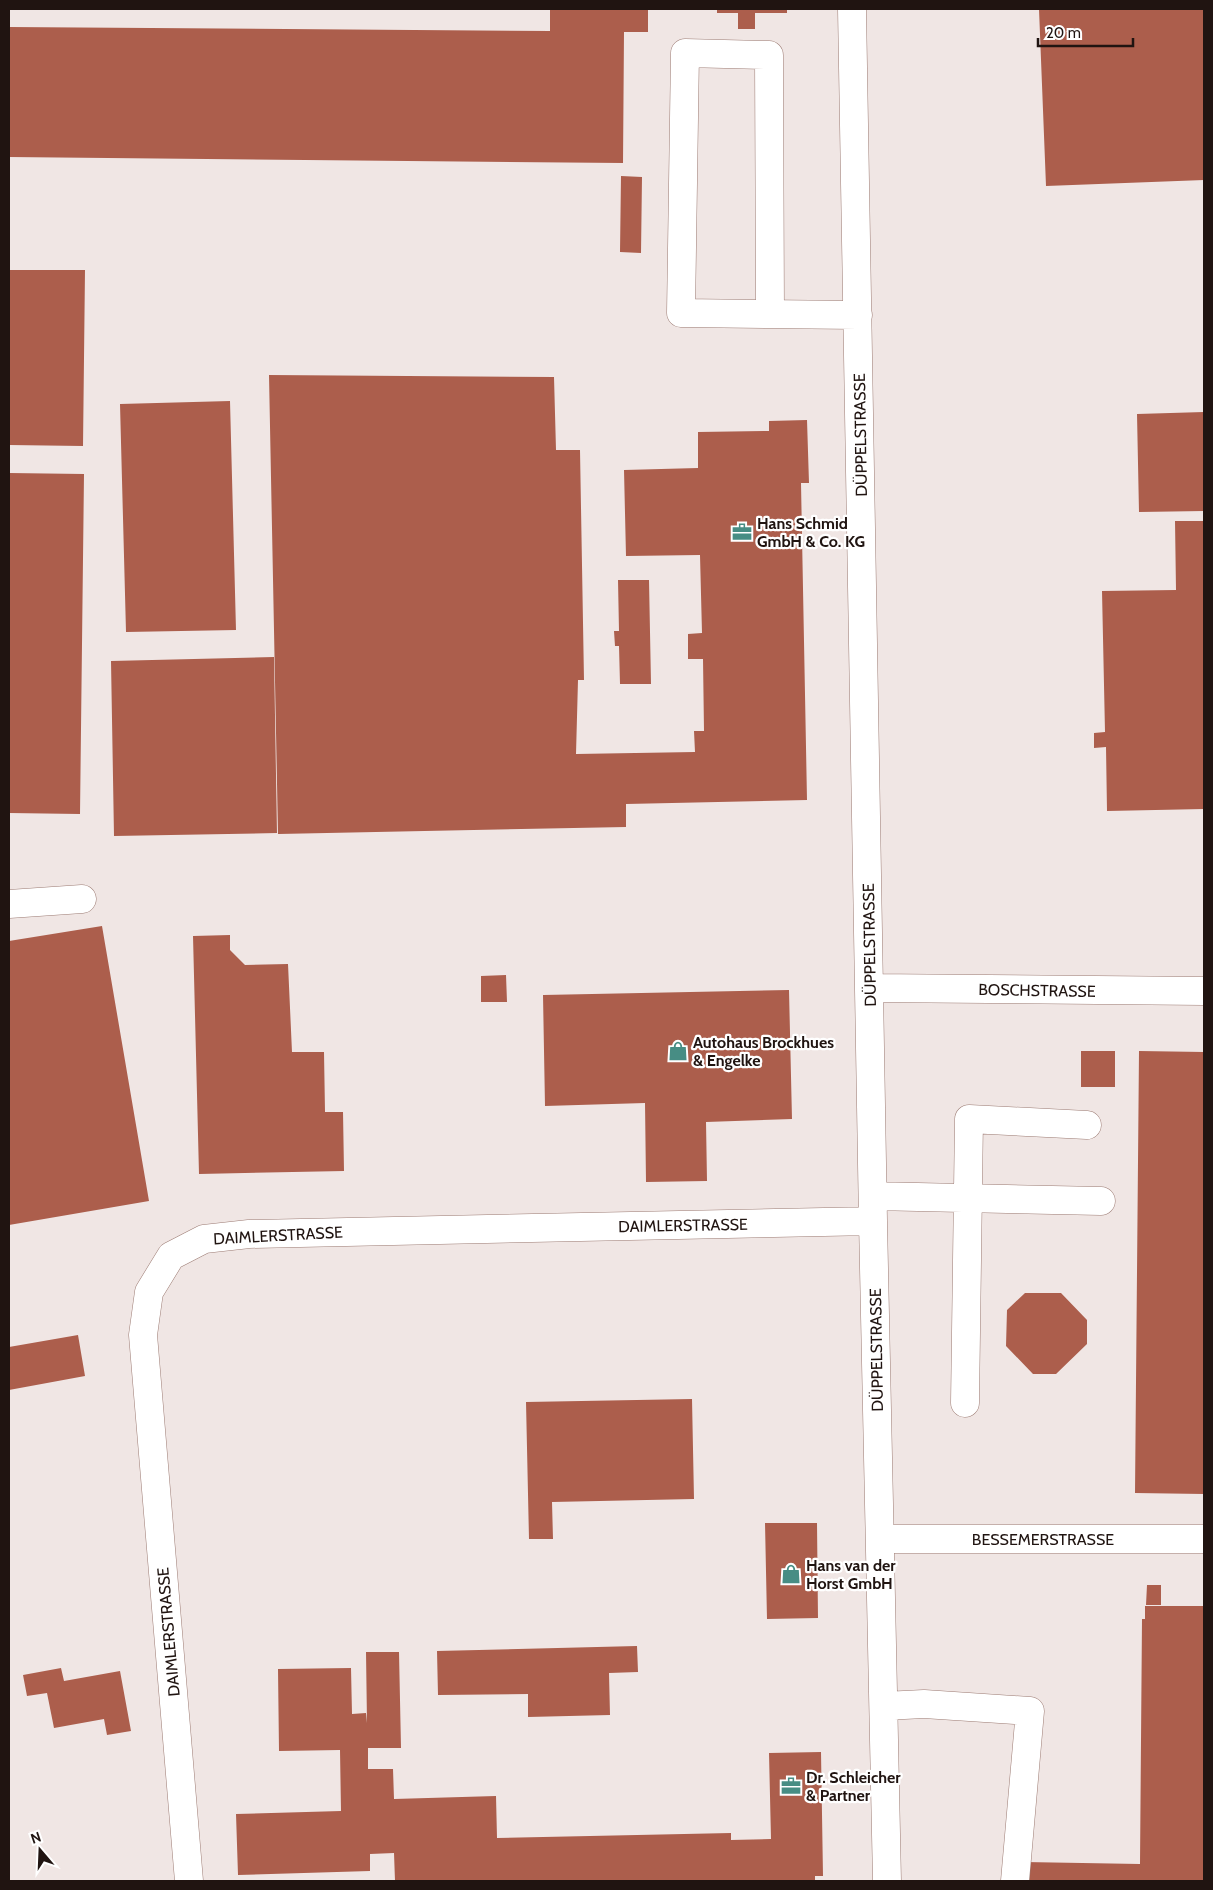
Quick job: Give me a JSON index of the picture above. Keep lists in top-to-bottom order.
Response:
{
  "streets": {
    "street": [
      "DÜPPELSTRASSE",
      "BOSCHSTRASSE",
      "DAIMLERSTRASSE",
      "BESSEMERSTRASSE"
    ]
  },
  "crossings": [
    ["DÜPPELSTRASSE", "BOSCHSTRASSE"],
    ["DÜPPELSTRASSE", "DAIMLERSTRASSE"],
    ["DÜPPELSTRASSE", "BESSEMERSTRASSE"]
  ],
  "places": {
    "office": ["Hans Schmid GmbH & Co. KG", "Dr. Schleicher & Partner"],
    "shop": ["Autohaus Brockhues & Engelke", "Hans van der Horst GmbH"]
  },
  "scale_bar": "20 m",
  "north": "top"
}
